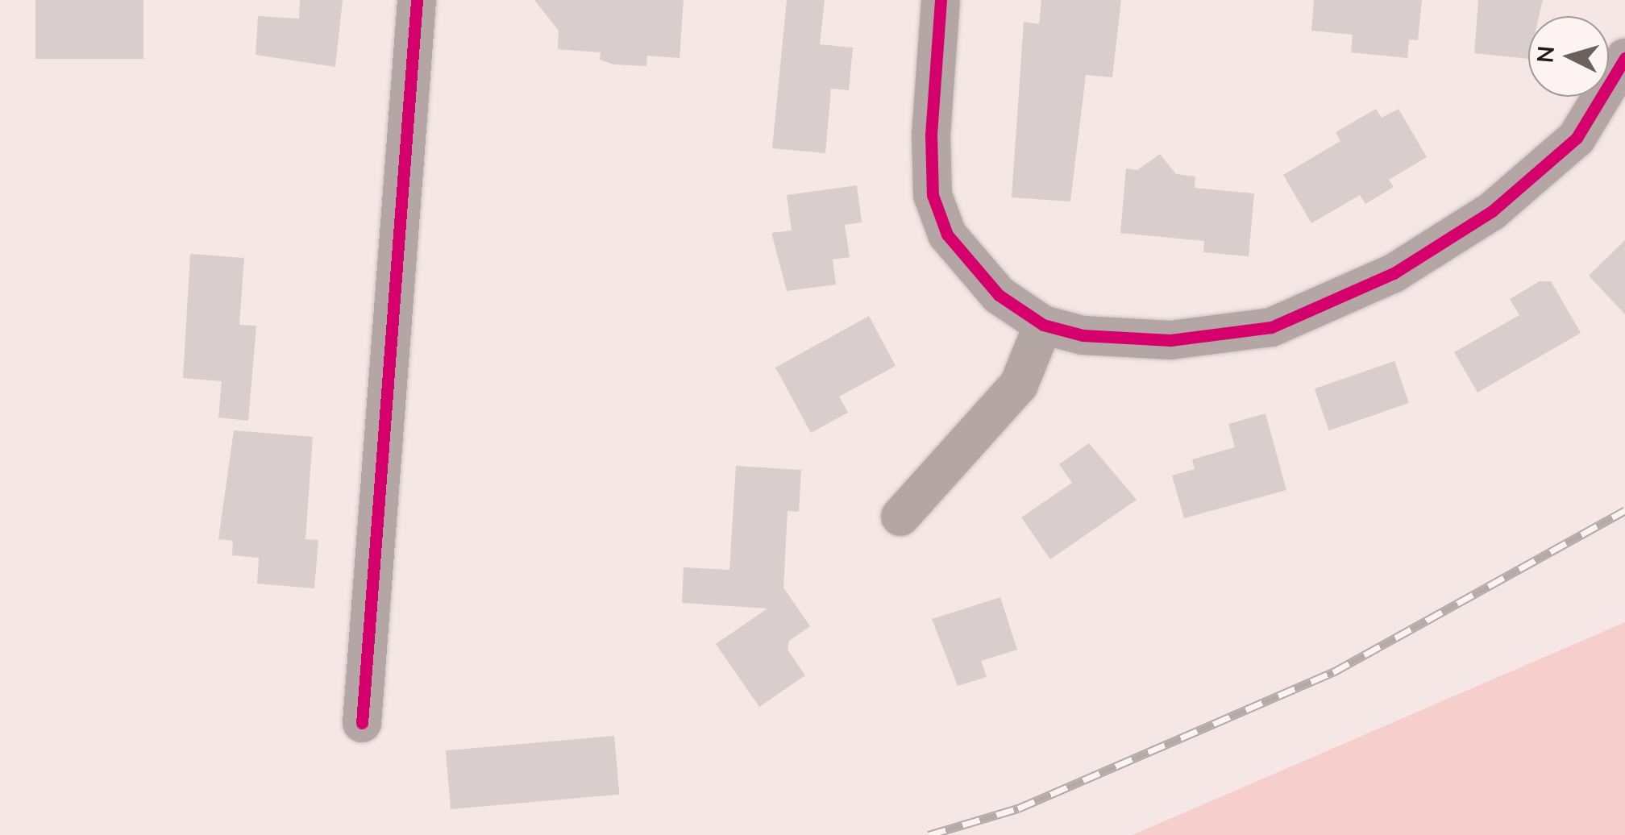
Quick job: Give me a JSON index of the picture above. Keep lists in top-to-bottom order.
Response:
{
  "north": "left"
}
